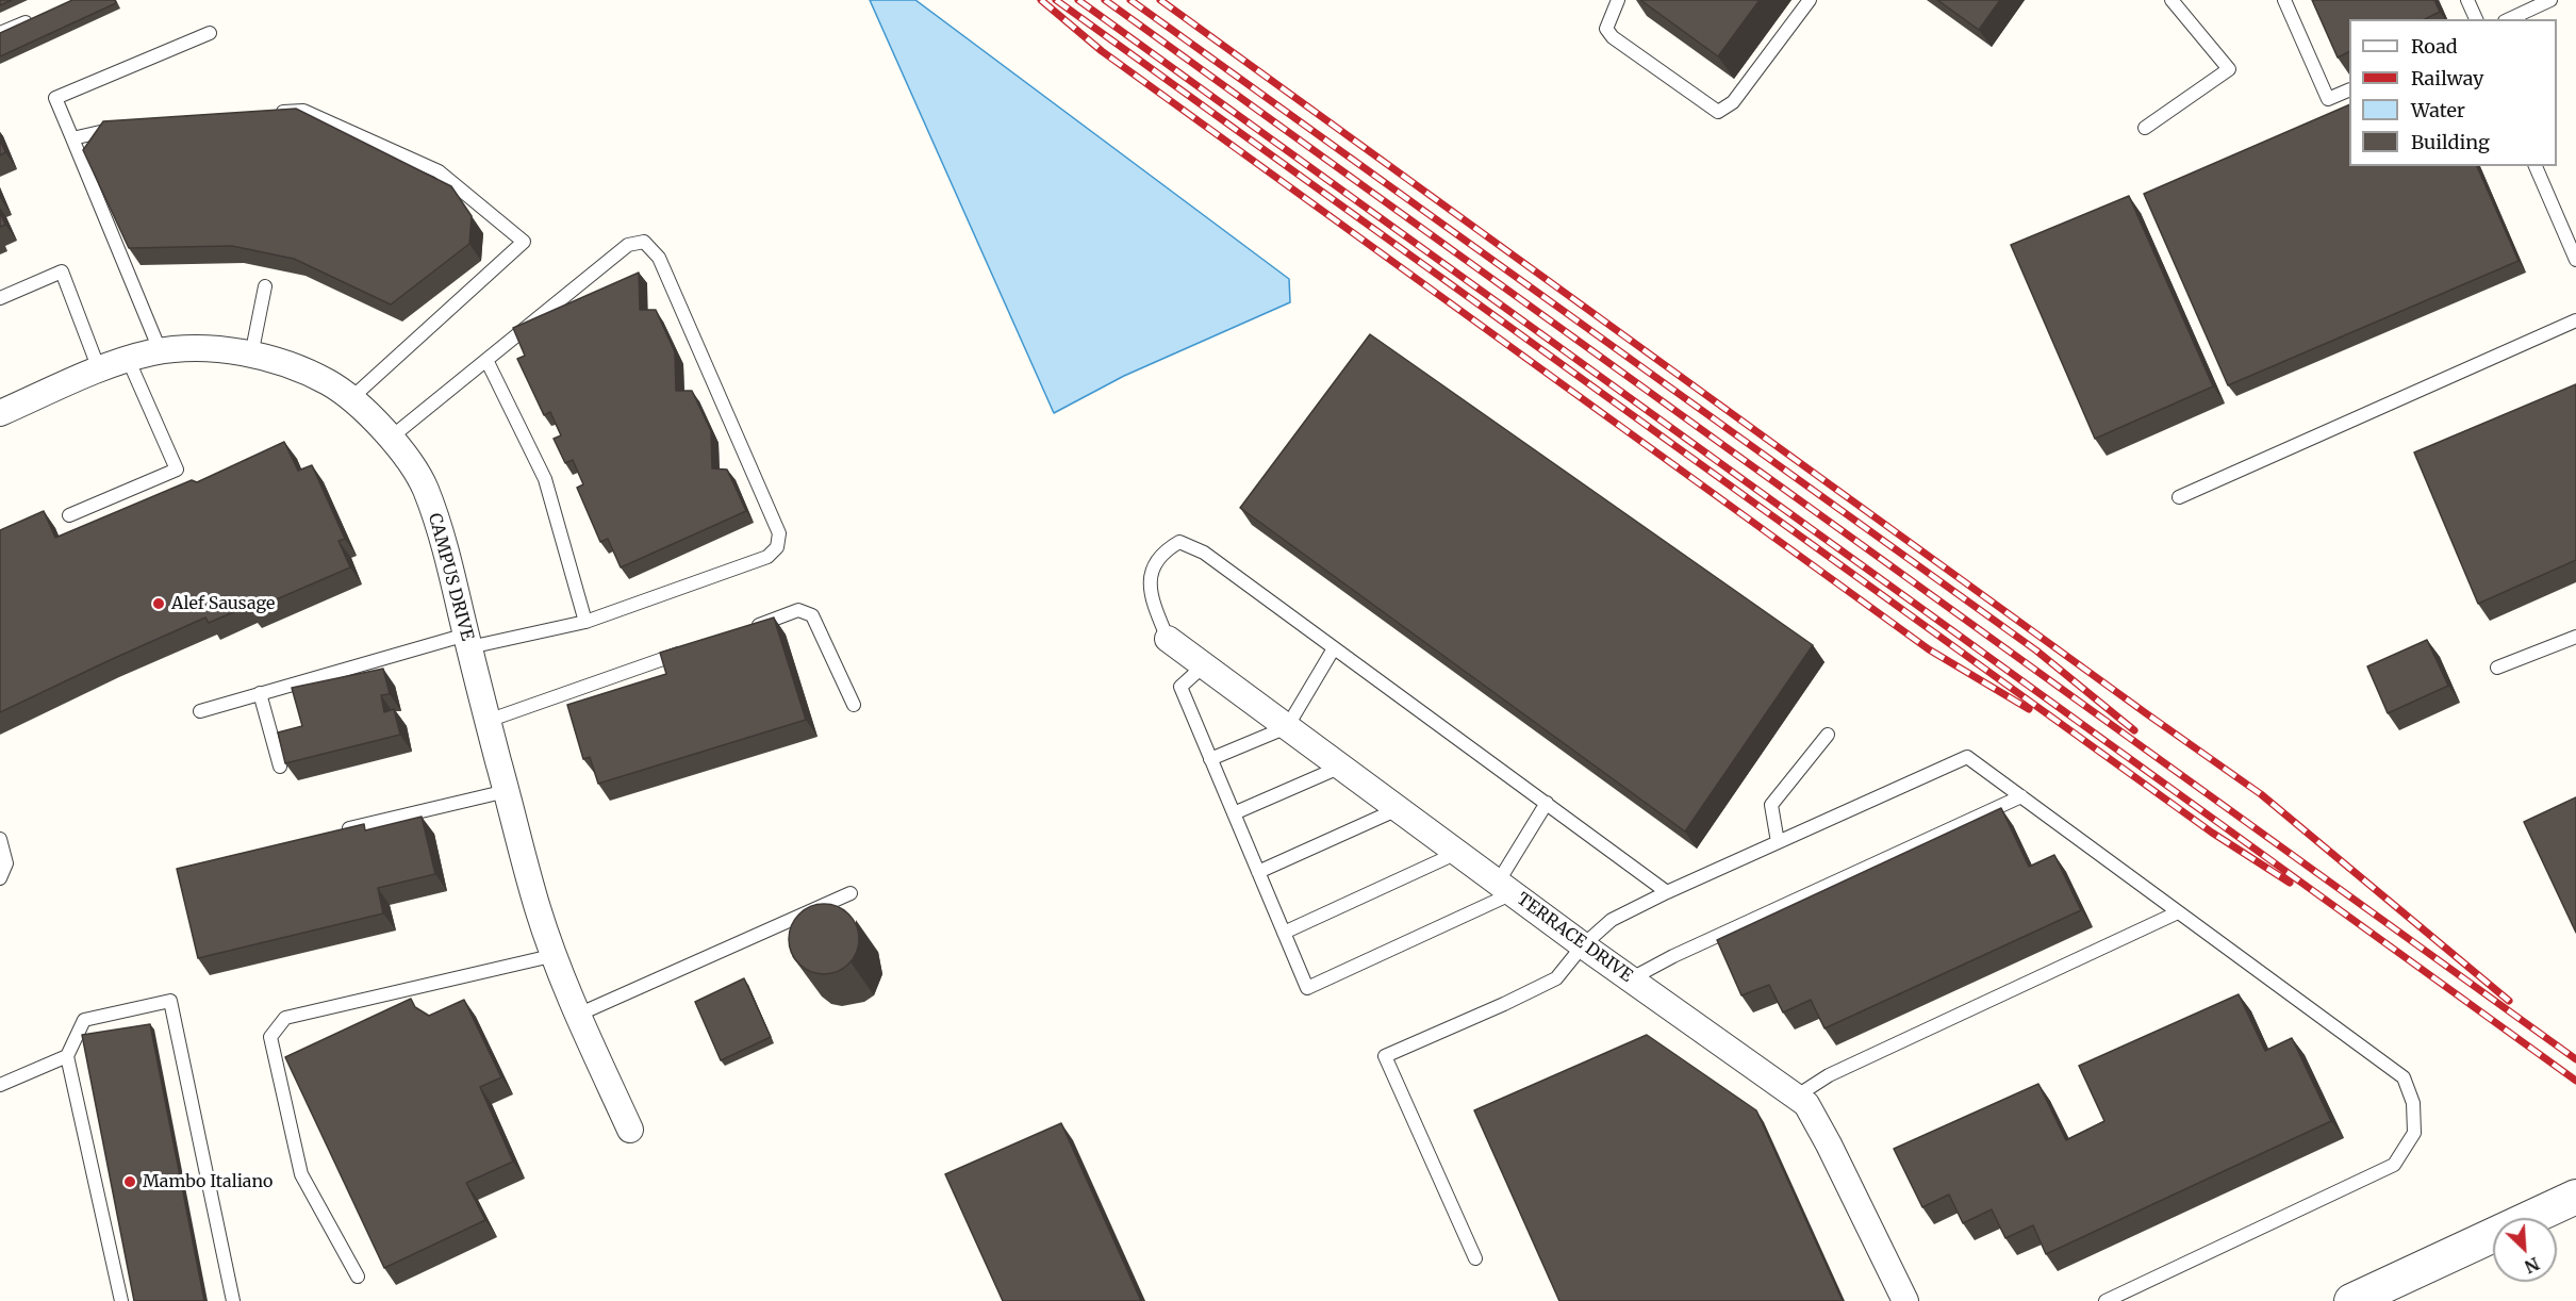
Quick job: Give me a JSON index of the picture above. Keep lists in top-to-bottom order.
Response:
{
  "streets": {
    "street": ["CAMPUS DRIVE", "TERRACE DRIVE"]
  },
  "places": ["Alef Sausage", "Mambo Italiano"],
  "legend": [
    "Road",
    "Railway",
    "Water",
    "Building"
  ],
  "north": "bottom right"
}
